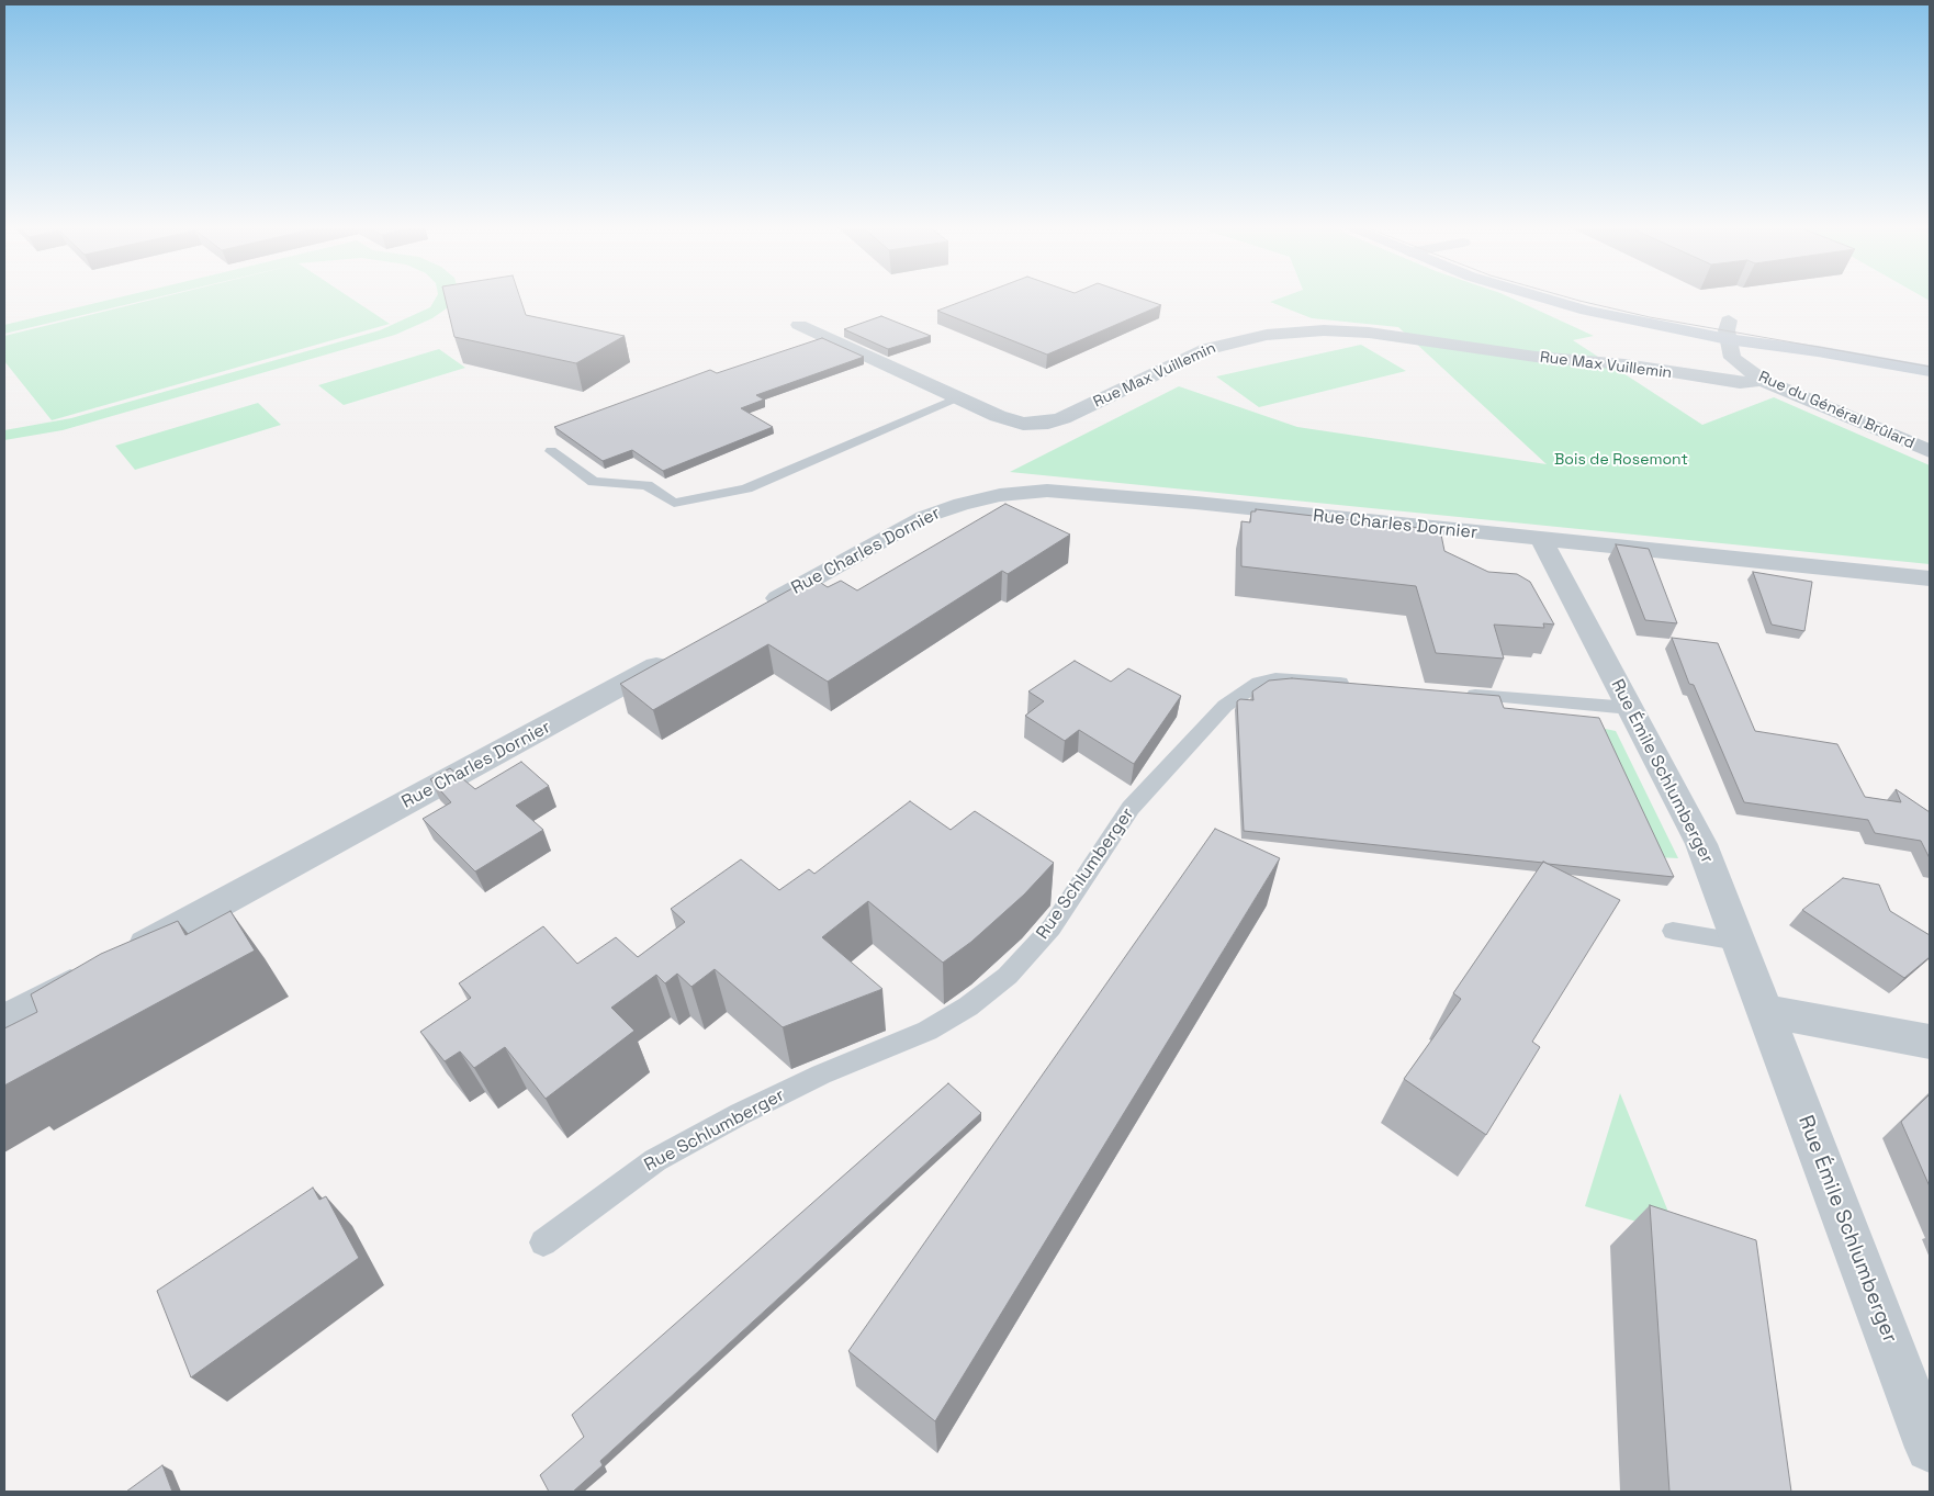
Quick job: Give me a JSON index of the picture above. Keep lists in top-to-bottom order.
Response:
{
  "streets": {
    "street": [
      "Rue Max Vuillemin",
      "Rue du Général Brûlard",
      "Rue Charles Dornier",
      "Rue Émile Schlumberger"
    ],
    "lane": ["Rue Schlumberger"]
  },
  "crossings": [
    ["Rue Max Vuillemin", "Rue du Général Brûlard"],
    ["Rue Charles Dornier", "Rue Émile Schlumberger"]
  ],
  "parks": ["Bois de Rosemont"]
}
